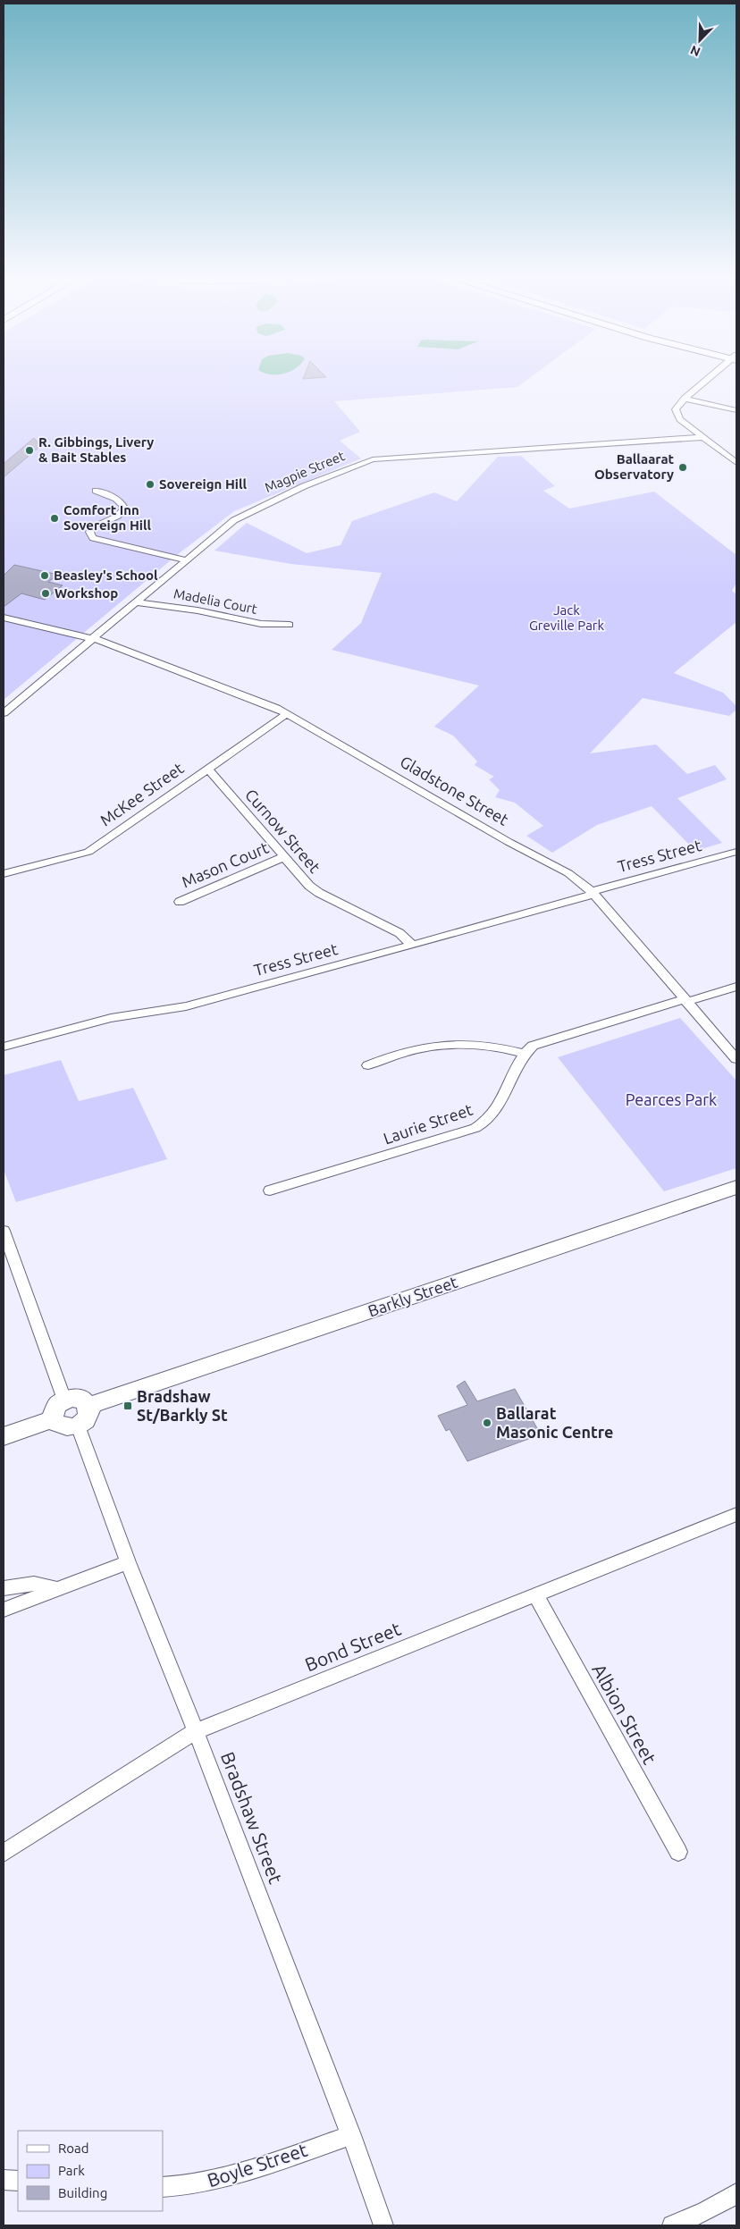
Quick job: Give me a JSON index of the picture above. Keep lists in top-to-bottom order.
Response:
{
  "streets": {
    "main road": ["Barkly Street"],
    "street": [
      "Magpie Street",
      "Madelia Court",
      "Gladstone Street",
      "McKee Street",
      "Curnow Street",
      "Tress Street",
      "Mason Court",
      "Laurie Street",
      "Bond Street",
      "Albion Street",
      "Bradshaw Street",
      "Boyle Street"
    ]
  },
  "crossings": [
    ["Magpie Street", "Madelia Court"],
    ["Magpie Street", "Gladstone Street"],
    ["Gladstone Street", "McKee Street"],
    ["Gladstone Street", "Tress Street"],
    ["Gladstone Street", "Laurie Street"],
    ["McKee Street", "Curnow Street"],
    ["Curnow Street", "Tress Street"],
    ["Curnow Street", "Mason Court"],
    ["Barkly Street", "Bradshaw Street"],
    ["Bond Street", "Albion Street"],
    ["Bond Street", "Bradshaw Street"],
    ["Bradshaw Street", "Boyle Street"]
  ],
  "parks": ["Jack Greville Park", "Pearces Park"],
  "places": {
    "other": [
      "R. Gibbings, Livery & Bait Stables",
      "Ballaarat Observatory",
      "Sovereign Hill",
      "Comfort Inn Sovereign Hill",
      "Beasley's School",
      "Workshop",
      "Ballarat Masonic Centre"
    ],
    "transit": ["Bradshaw St/Barkly St"]
  },
  "legend": ["Road", "Park", "Building"],
  "north": "bottom left"
}
